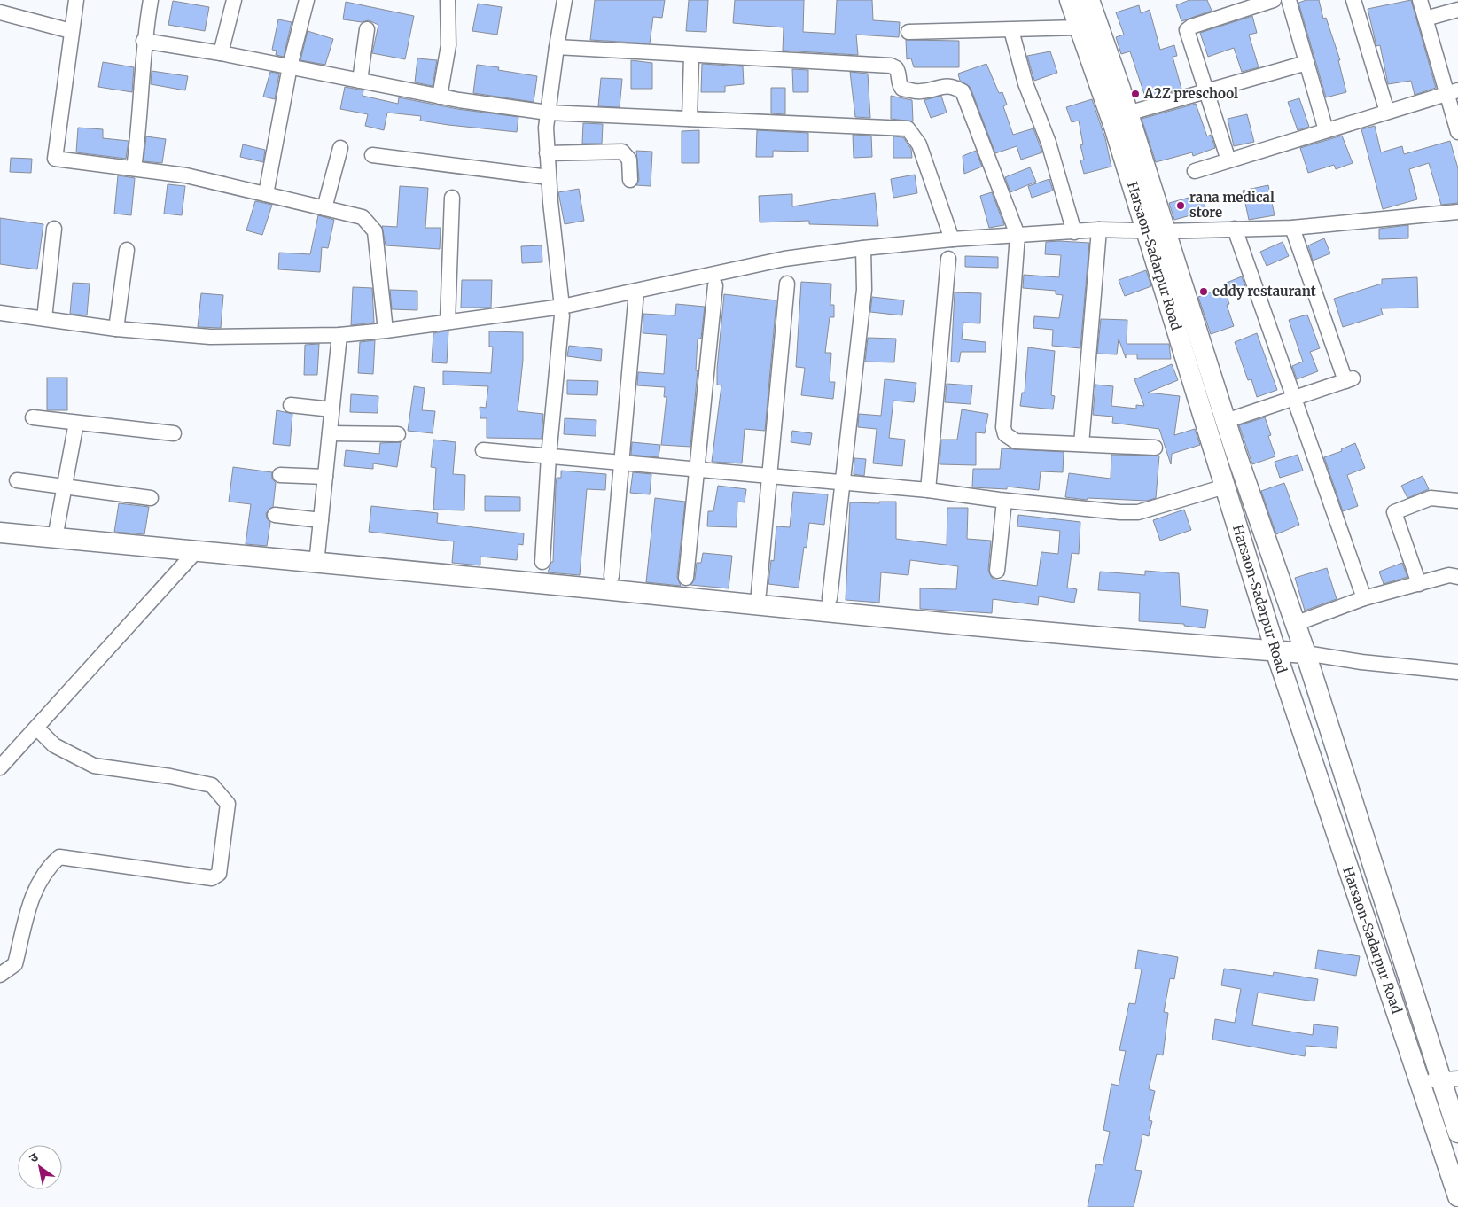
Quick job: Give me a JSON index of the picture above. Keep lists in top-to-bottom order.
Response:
{
  "streets": {
    "street": ["Harsaon-Sadarpur Road"]
  },
  "places": ["A2Z preschool", "rana medical store", "eddy restaurant"],
  "north": "top left"
}
